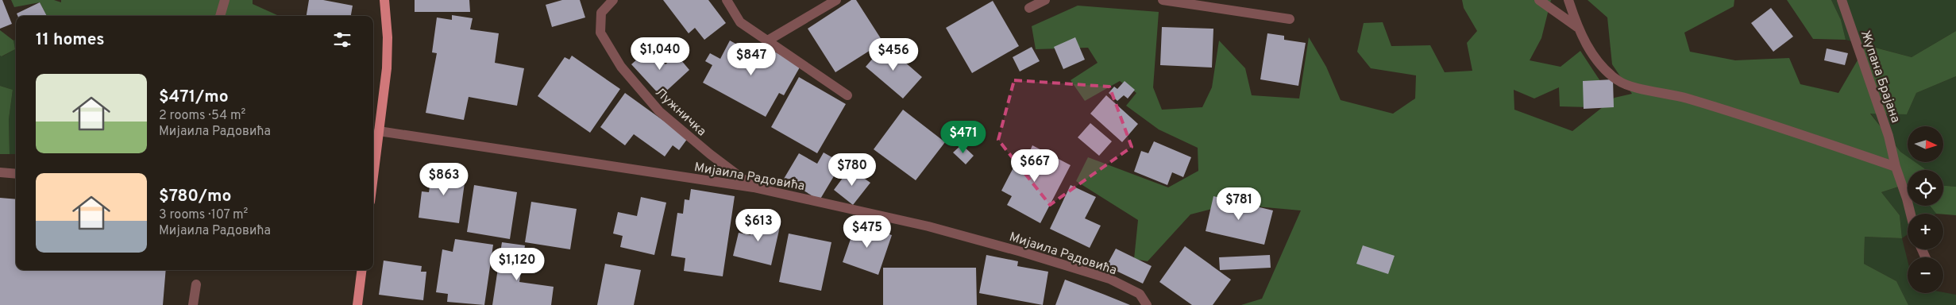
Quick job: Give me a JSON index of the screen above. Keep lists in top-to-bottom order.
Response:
{
  "streets": {
    "street": ["Жупана Брајана", "Лужничка", "Мијаила Радовића"]
  },
  "crossings": [
    ["Лужничка", "Мијаила Радовића"]
  ],
  "north": "right",
  "page": {
    "heading": "11 homes",
    "price": [
      "$1,040",
      "$456",
      "$847",
      "$471",
      "$667",
      "$780",
      "$863",
      "$781",
      "$613",
      "$475",
      "$1,120"
    ],
    "list": [
      {
        "name": "$471/mo",
        "note": "2 rooms · 54 m² · Мијаила Радовића"
      },
      {
        "name": "$780/mo",
        "note": "3 rooms · 107 m² · Мијаила Радовића"
      }
    ],
    "map_buttons": ["+", "−"]
  }
}
